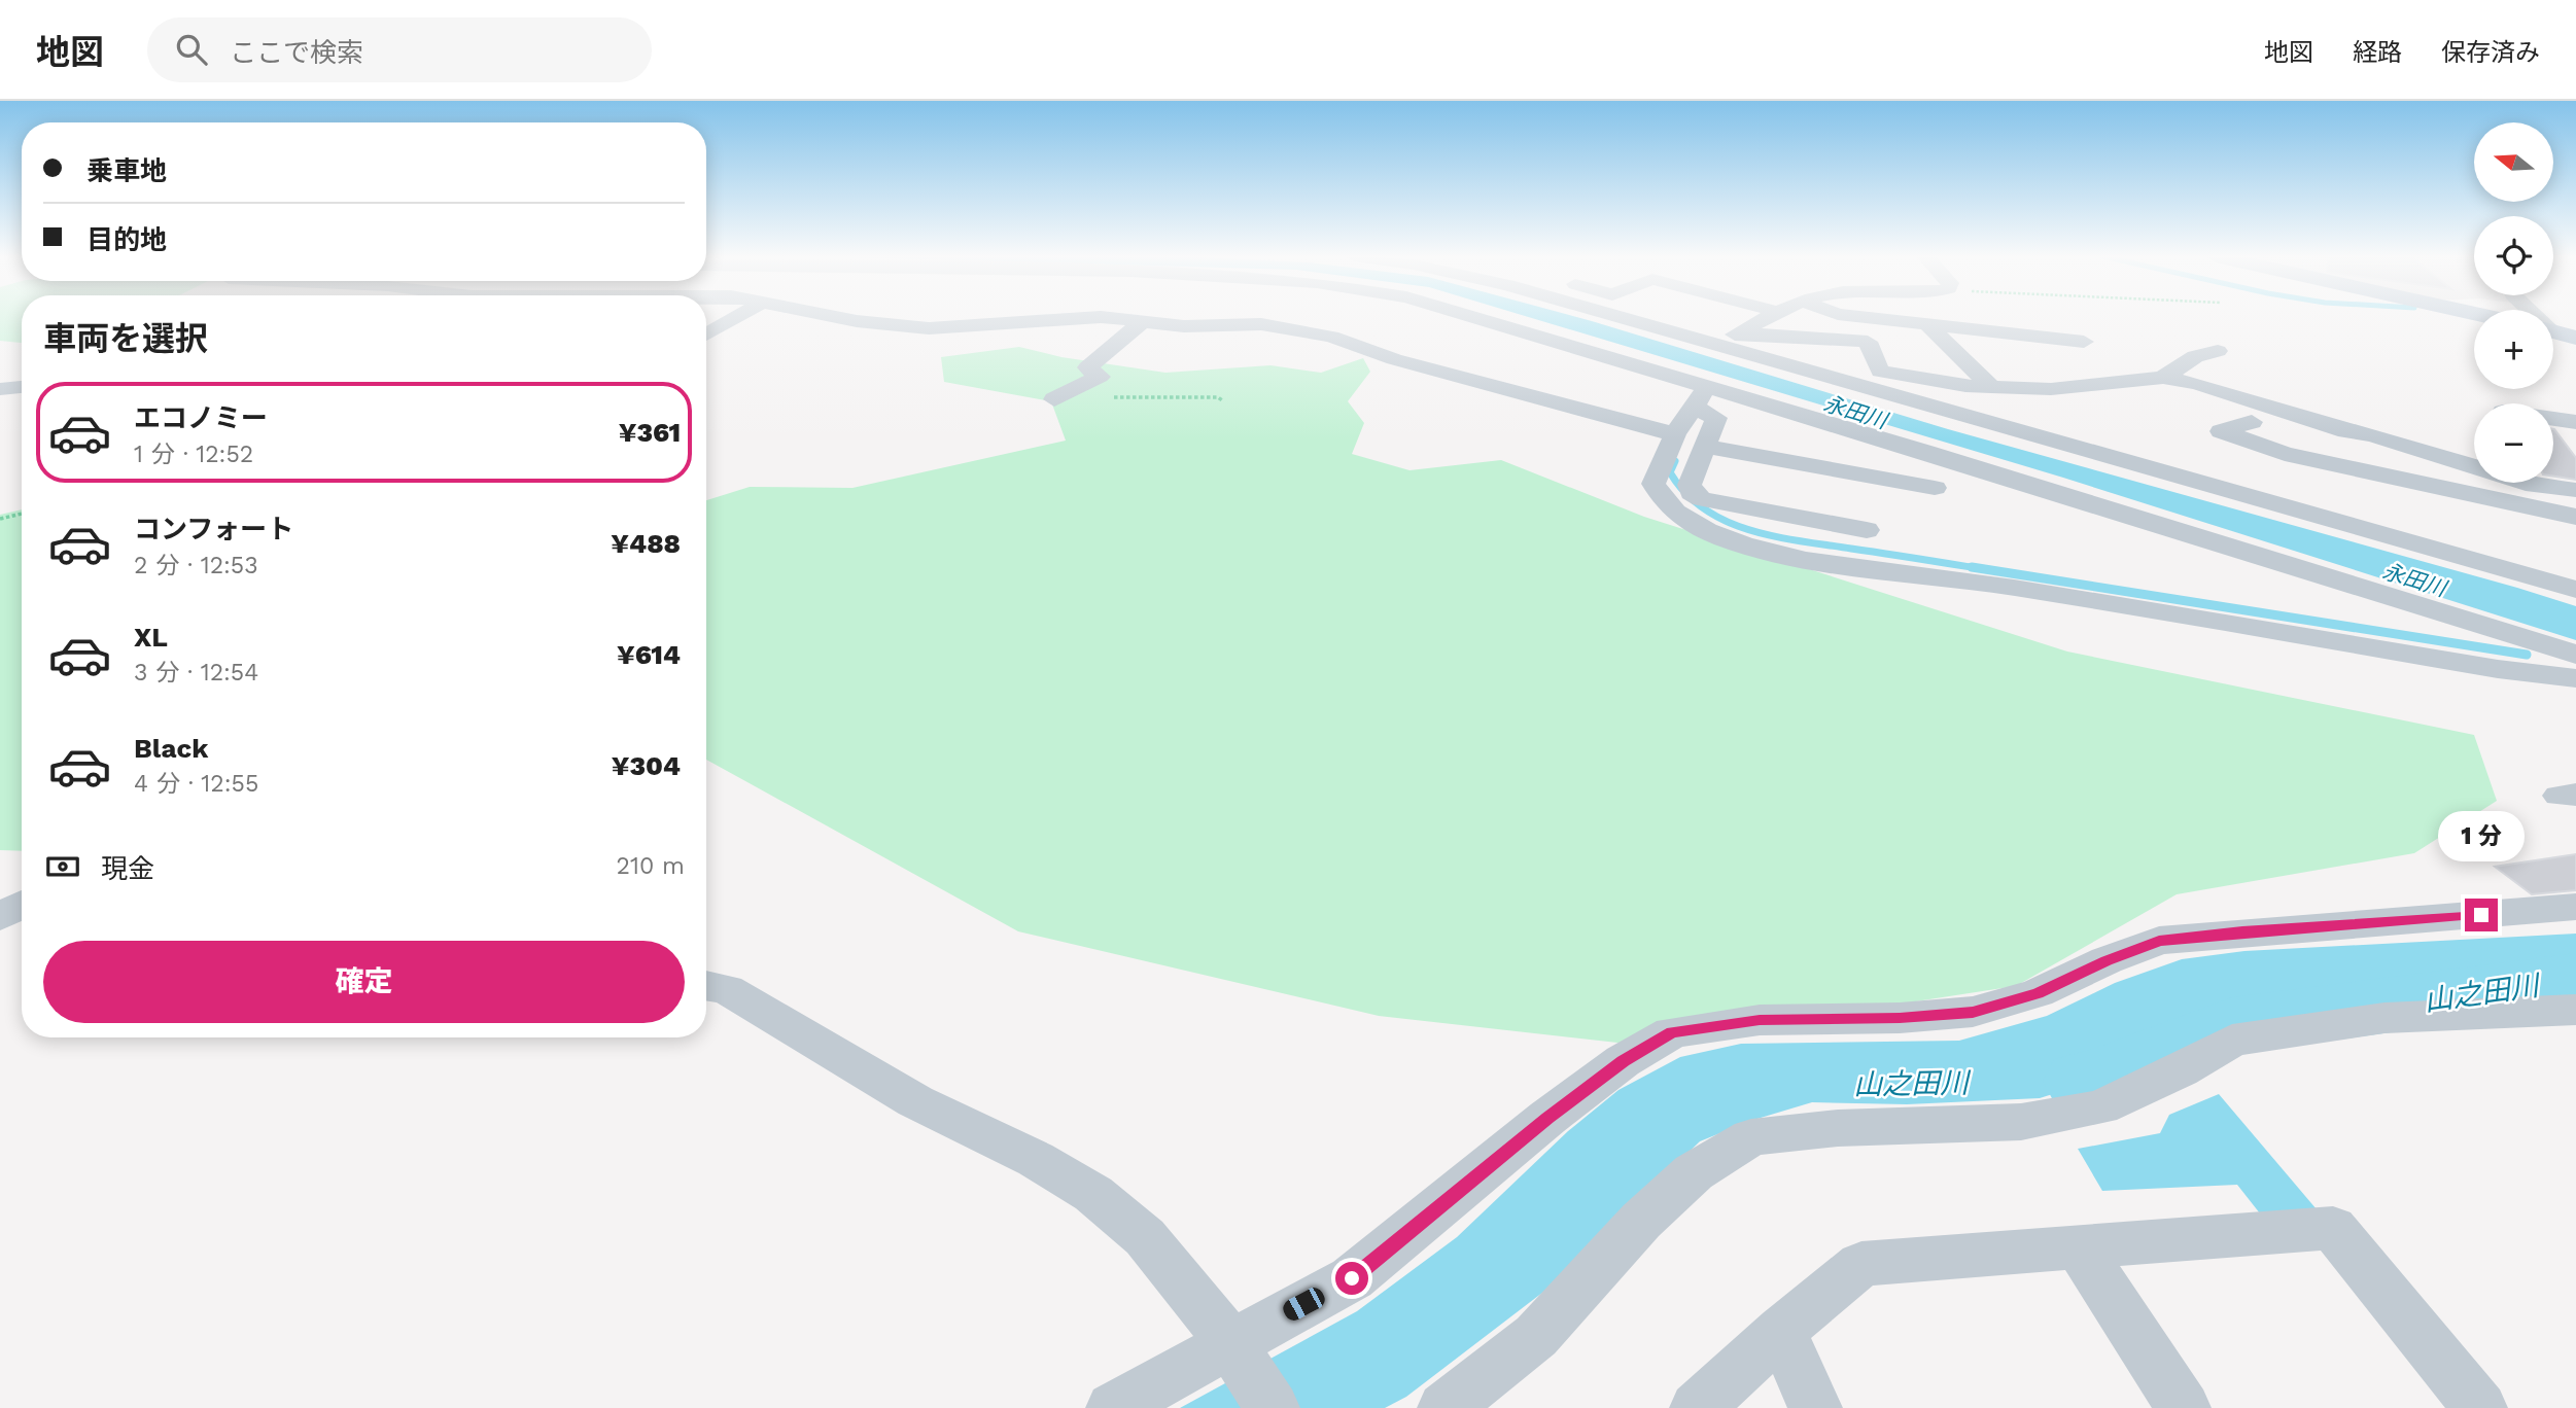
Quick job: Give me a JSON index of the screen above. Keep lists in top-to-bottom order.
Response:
{
  "water": ["永田川", "山之田川"],
  "north": "left",
  "page": {
    "header": "地図",
    "search": "ここで検索",
    "nav": ["地図", "経路", "保存済み"],
    "map_buttons": ["+", "−"],
    "banner": ["乗車地", "目的地"],
    "heading": "車両を選択",
    "list": [
      {
        "name": "エコノミー",
        "note": "1 分 · 12:52",
        "value": "¥361"
      },
      {
        "name": "コンフォート",
        "note": "2 分 · 12:53",
        "value": "¥488"
      },
      {
        "name": "XL",
        "note": "3 分 · 12:54",
        "value": "¥614"
      },
      {
        "name": "Black",
        "note": "4 分 · 12:55",
        "value": "¥304"
      }
    ],
    "bubble": "1 分",
    "pay": ["現金", "210 m"],
    "buttons": "確定"
  }
}
